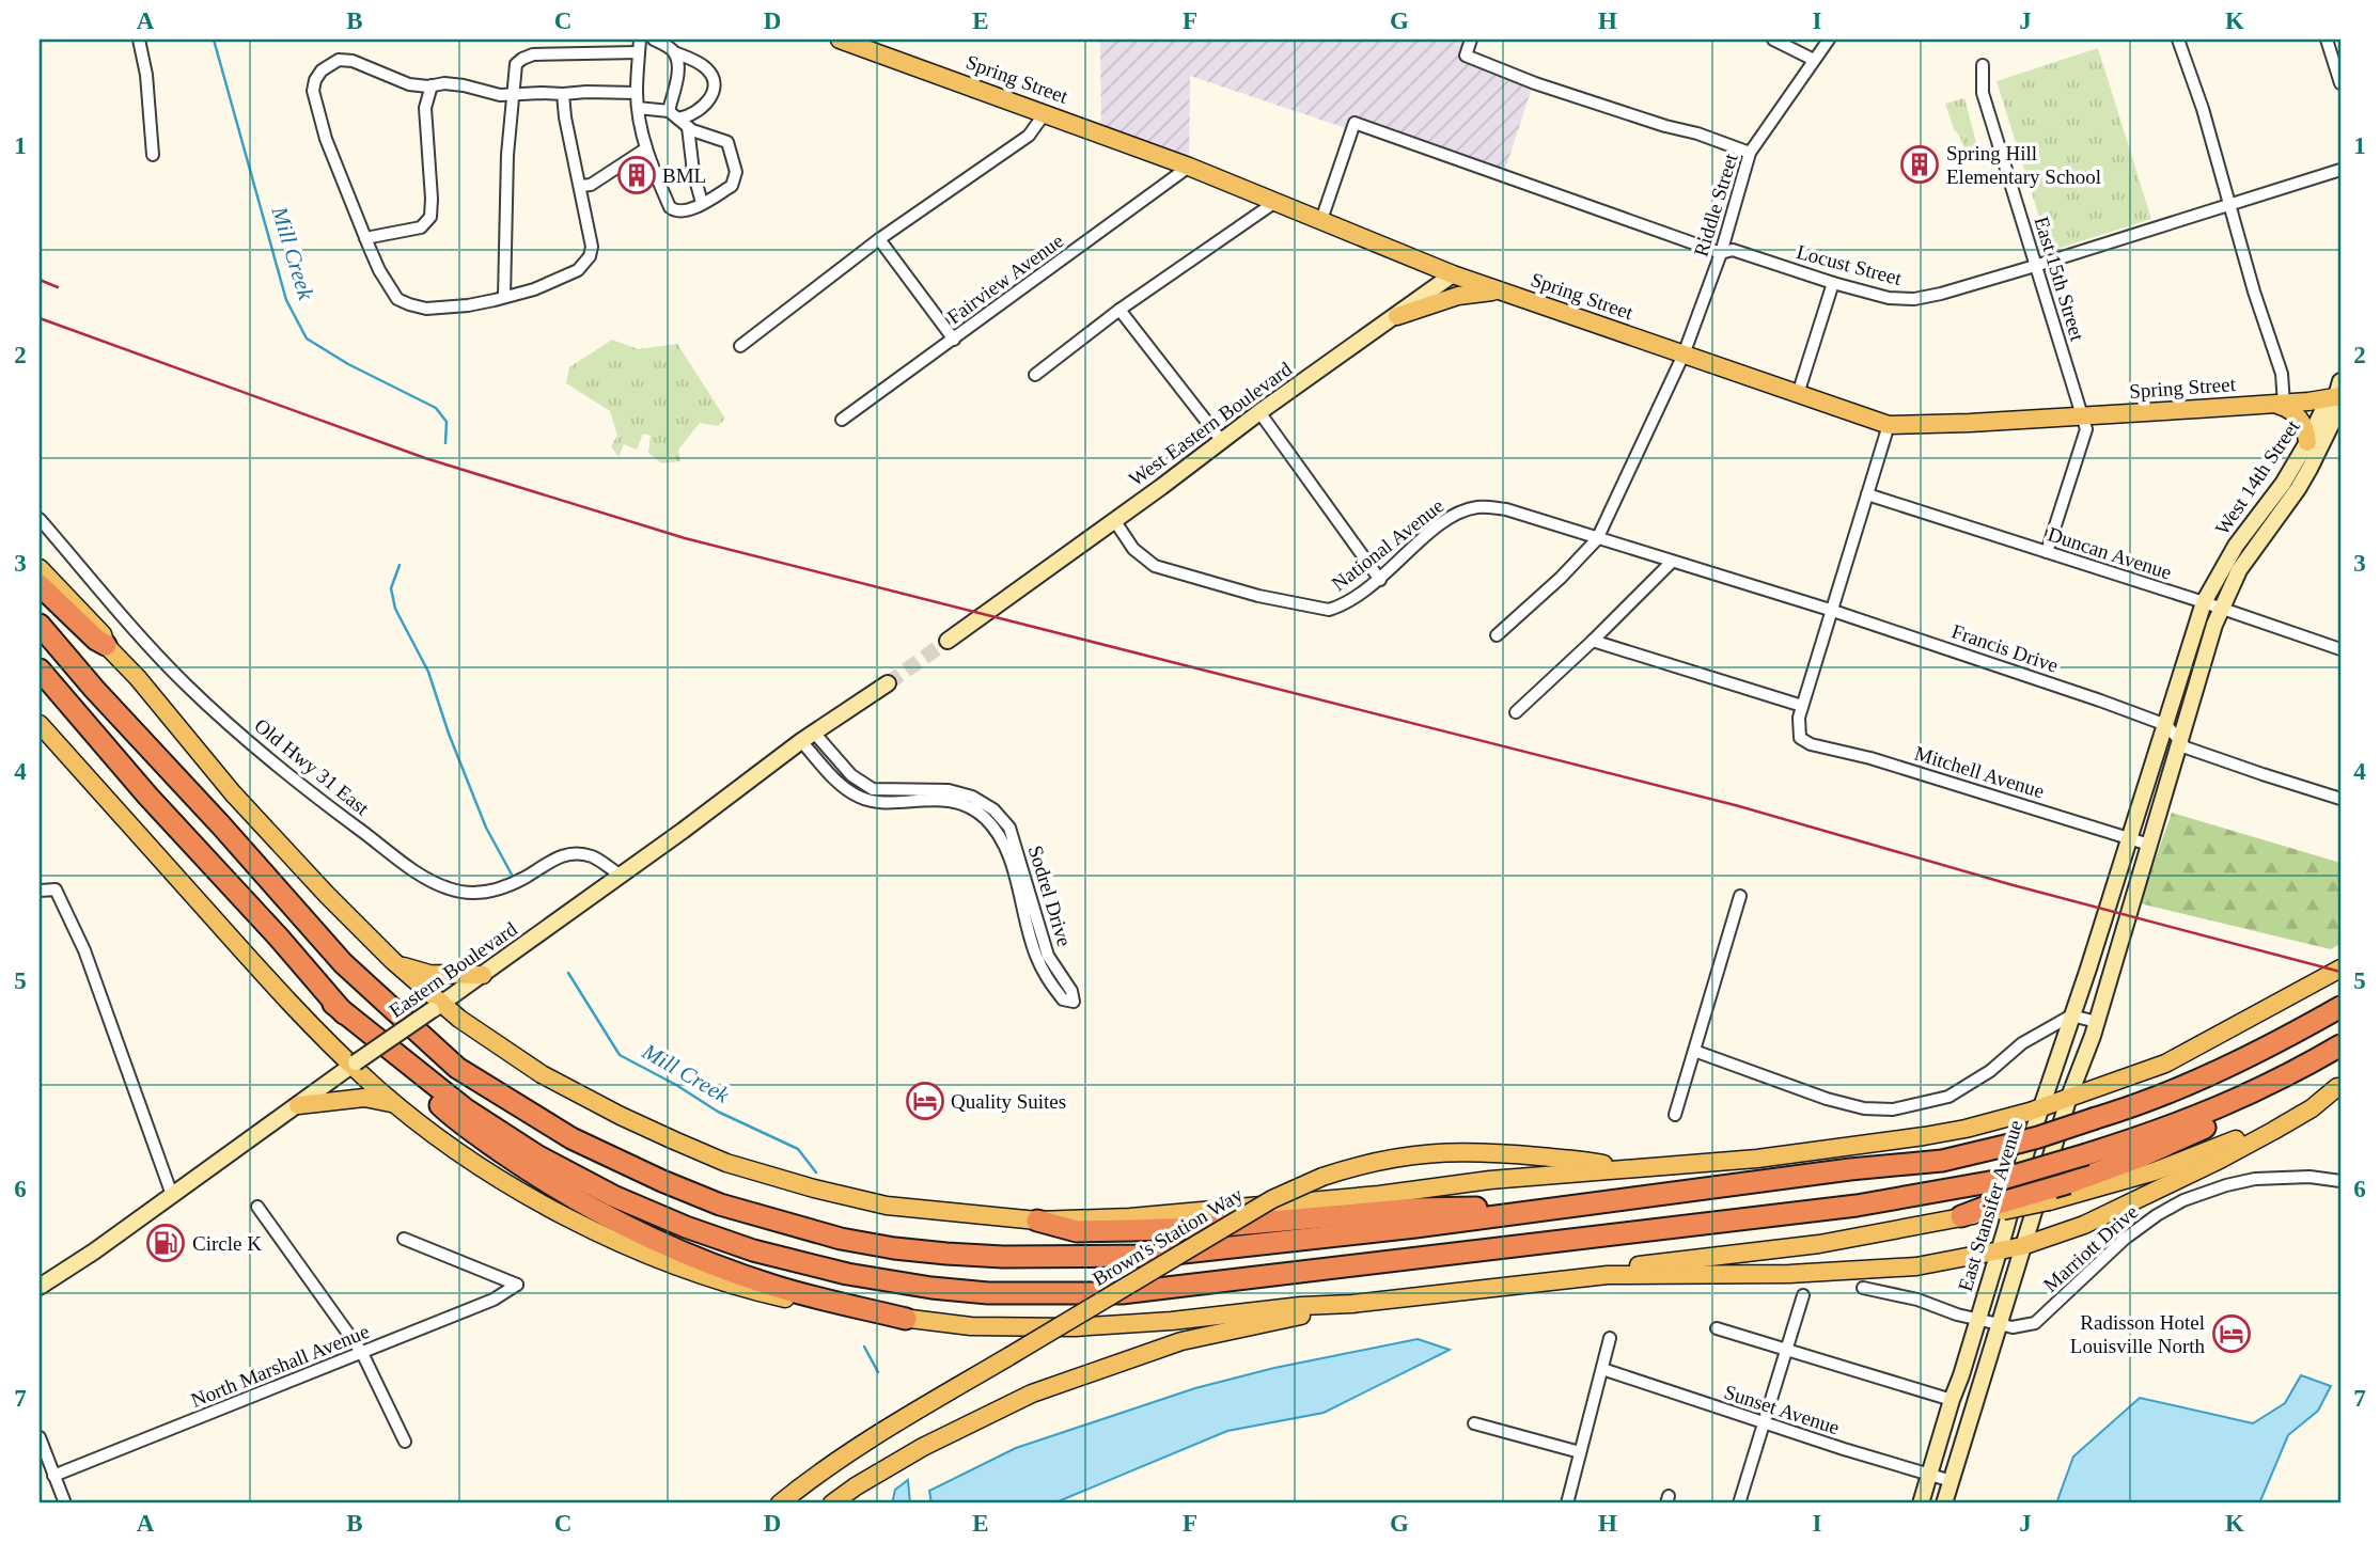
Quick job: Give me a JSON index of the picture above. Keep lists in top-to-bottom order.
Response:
{
  "streets": {
    "main road": ["Spring Street", "Brown's Station Way"],
    "street": [
      "Riddle Street",
      "Locust Street",
      "Fairview Avenue",
      "East 15th Street",
      "West Eastern Boulevard",
      "West 14th Street",
      "National Avenue",
      "Duncan Avenue",
      "Francis Drive",
      "Old Hwy 31 East",
      "Mitchell Avenue",
      "Sodrel Drive",
      "Eastern Boulevard",
      "East Stansifer Avenue",
      "Marriott Drive",
      "North Marshall Avenue",
      "Sunset Avenue"
    ]
  },
  "crossings": [
    ["Spring Street", "Riddle Street"],
    ["Spring Street", "Locust Street"],
    ["Spring Street", "Fairview Avenue"],
    ["Spring Street", "East 15th Street"],
    ["Spring Street", "West Eastern Boulevard"],
    ["Spring Street", "West 14th Street"],
    ["Riddle Street", "Locust Street"],
    ["Riddle Street", "National Avenue"],
    ["Locust Street", "East 15th Street"],
    ["East 15th Street", "Duncan Avenue"],
    ["West Eastern Boulevard", "National Avenue"],
    ["West 14th Street", "Duncan Avenue"],
    ["West 14th Street", "Francis Drive"],
    ["West 14th Street", "Mitchell Avenue"],
    ["West 14th Street", "East Stansifer Avenue"],
    ["National Avenue", "Francis Drive"],
    ["Old Hwy 31 East", "Eastern Boulevard"],
    ["Sodrel Drive", "Eastern Boulevard"],
    ["East Stansifer Avenue", "Marriott Drive"],
    ["East Stansifer Avenue", "Sunset Avenue"]
  ],
  "water": ["Mill Creek"],
  "places": {
    "building": ["Spring Hill Elementary School", "BML"],
    "hotel": ["Quality Suites", "Radisson Hotel Louisville North"],
    "fuel station": ["Circle K"]
  },
  "grid": {
    "columns": [
      "A",
      "B",
      "C",
      "D",
      "E",
      "F",
      "G",
      "H",
      "I",
      "J",
      "K"
    ],
    "rows": [
      "1",
      "2",
      "3",
      "4",
      "5",
      "6",
      "7"
    ]
  }
}
